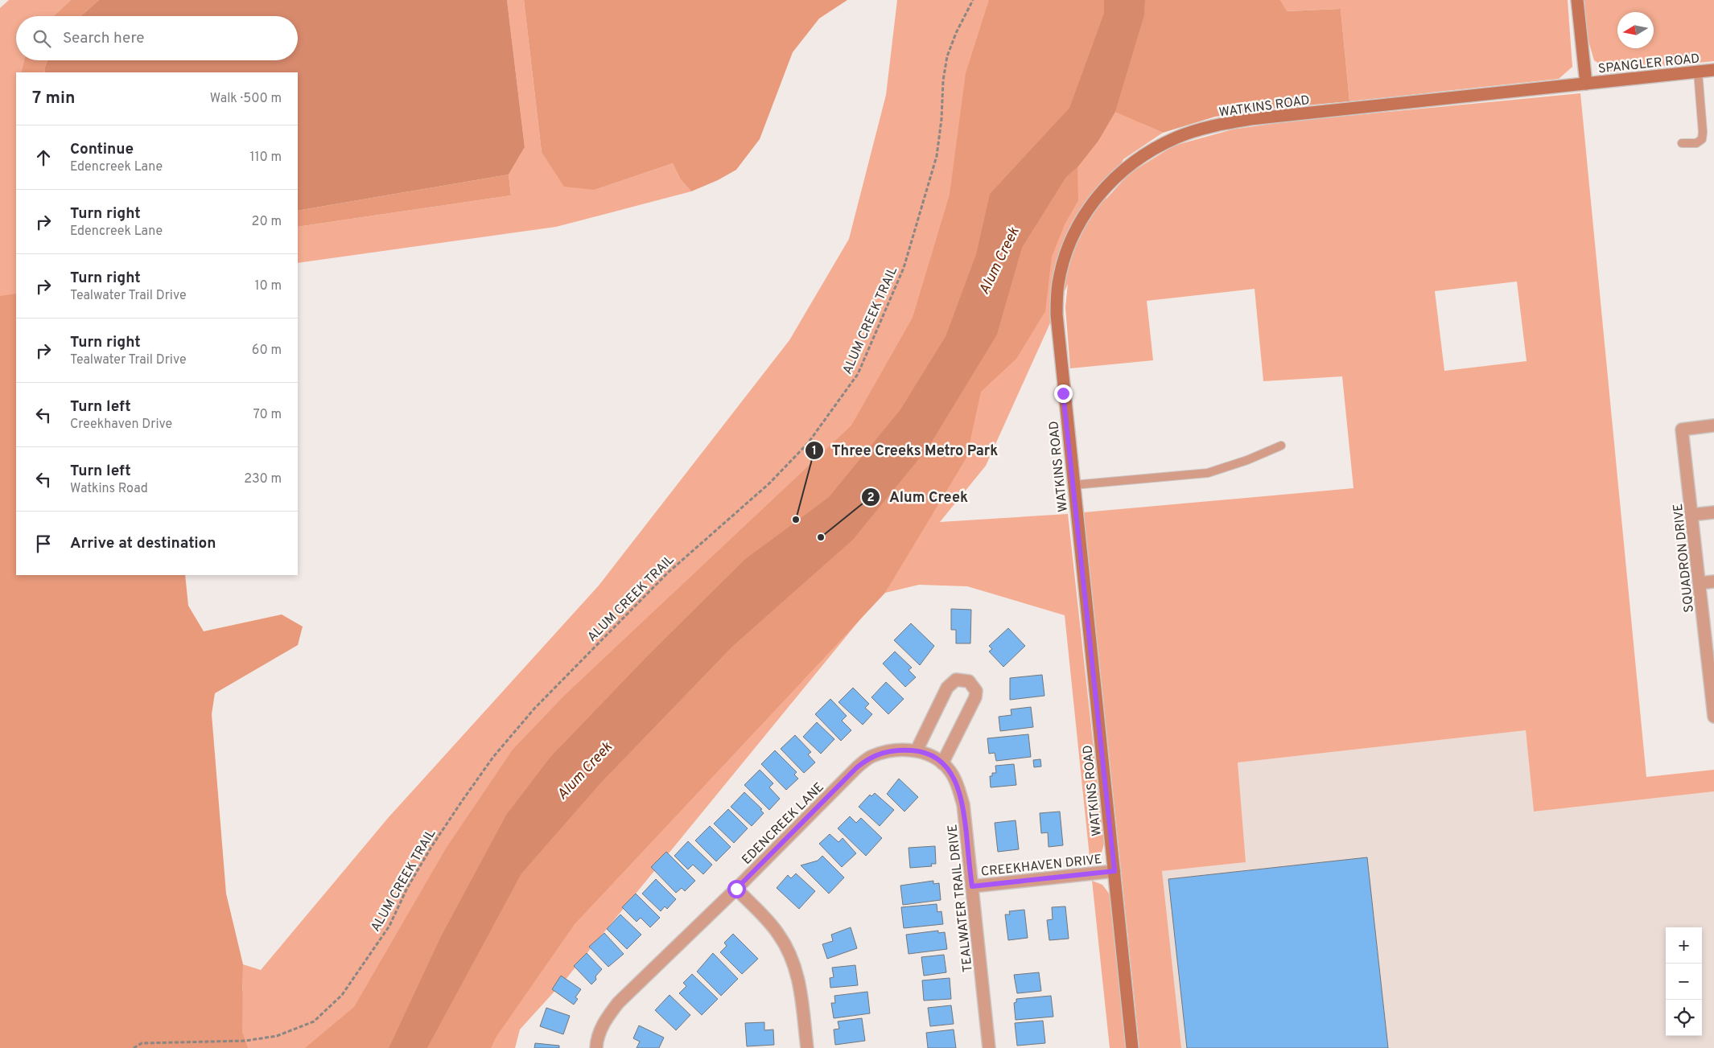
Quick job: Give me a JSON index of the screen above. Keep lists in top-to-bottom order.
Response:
{
  "streets": {
    "street": [
      "SPANGLER ROAD",
      "WATKINS ROAD",
      "SQUADRON DRIVE",
      "EDENCREEK LANE",
      "CREEKHAVEN DRIVE",
      "TEALWATER TRAIL DRIVE"
    ],
    "path": ["ALUM CREEK TRAIL"]
  },
  "crossings": [
    ["SPANGLER ROAD", "WATKINS ROAD"],
    ["WATKINS ROAD", "CREEKHAVEN DRIVE"],
    ["EDENCREEK LANE", "TEALWATER TRAIL DRIVE"],
    ["CREEKHAVEN DRIVE", "TEALWATER TRAIL DRIVE"]
  ],
  "water": ["Alum Creek"],
  "places": ["Three Creeks Metro Park", "Alum Creek"],
  "north": "left",
  "page": {
    "search": "Search here",
    "heading": ["7 min", "Walk · 500 m"],
    "list": [
      ["Continue", "Edencreek Lane", "110 m"],
      ["Turn right", "Edencreek Lane", "20 m"],
      ["Turn right", "Tealwater Trail Drive", "10 m"],
      ["Turn right", "Tealwater Trail Drive", "60 m"],
      ["Turn left", "Creekhaven Drive", "70 m"],
      ["Turn left", "Watkins Road", "230 m"],
      "Arrive at destination"
    ],
    "map_buttons": ["+", "−"]
  }
}
